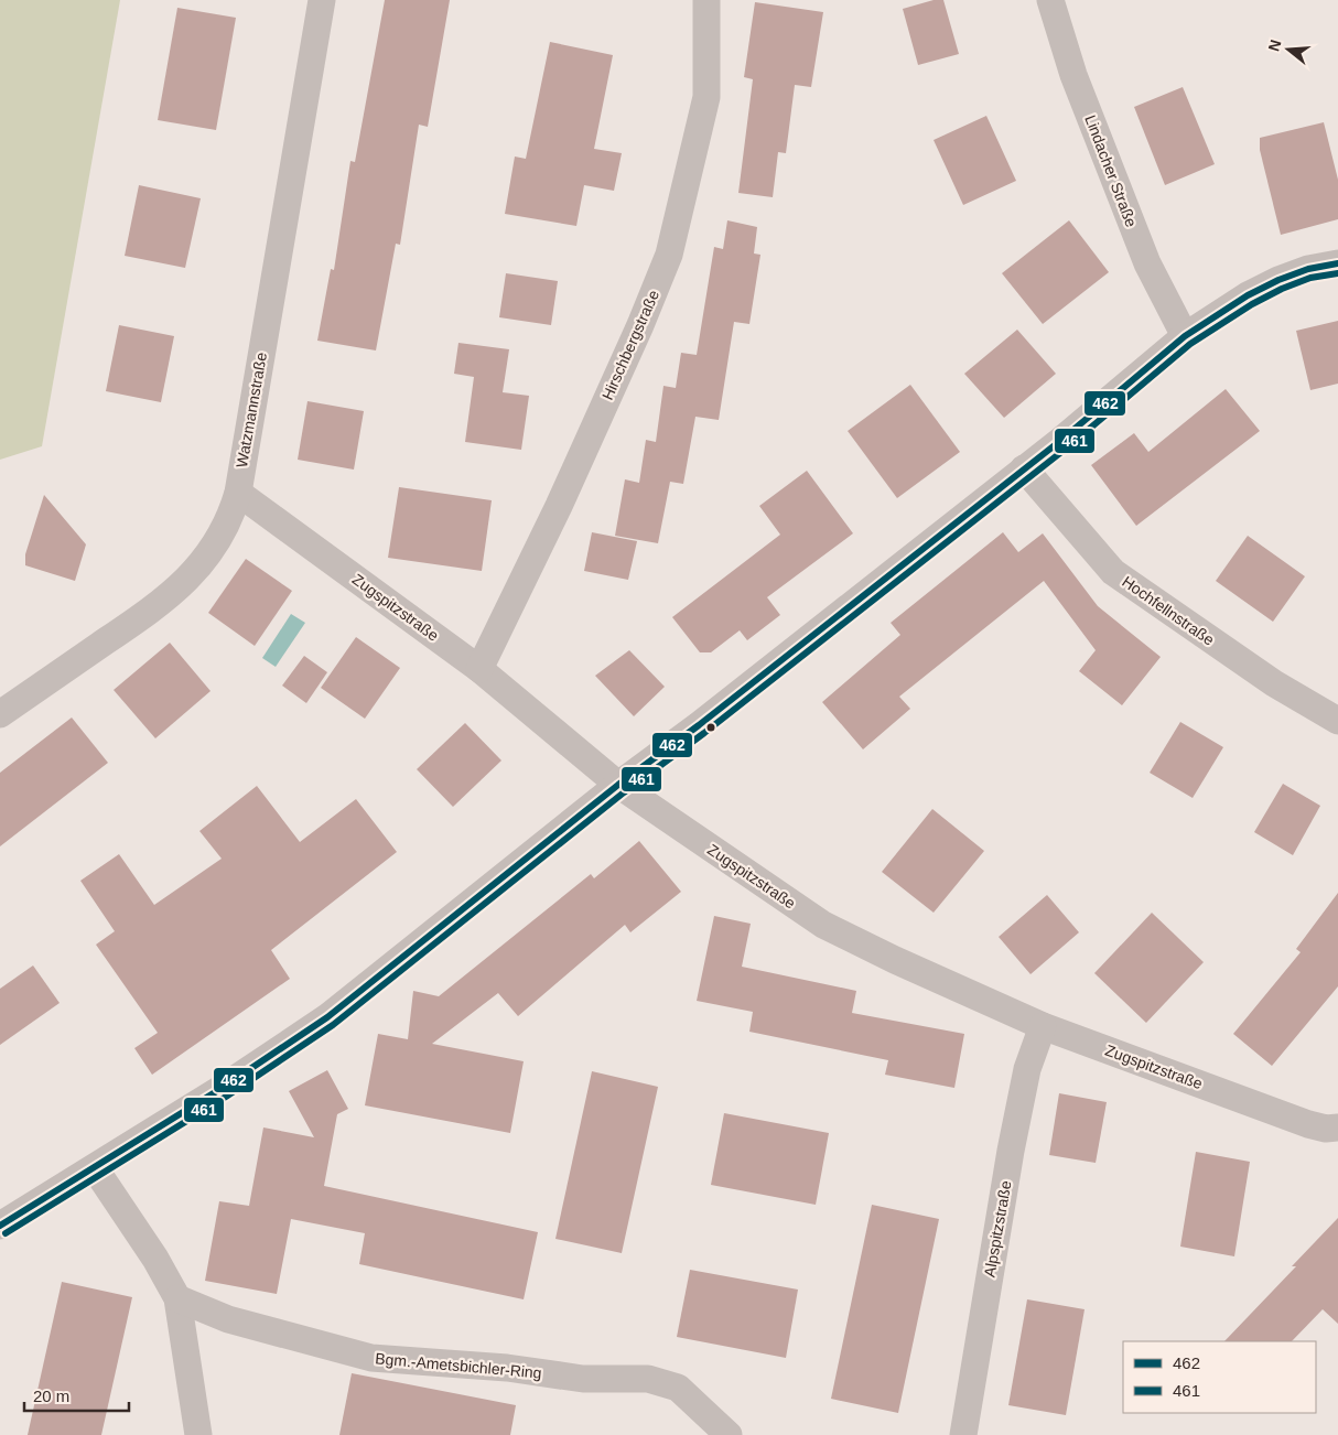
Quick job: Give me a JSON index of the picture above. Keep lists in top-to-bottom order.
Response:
{
  "streets": {
    "street": [
      "Lindacher Straße",
      "Hirschbergstraße",
      "Watzmannstraße",
      "Zugspitzstraße",
      "Hochfellnstraße",
      "Alpspitzstraße",
      "Bgm.-Ametsbichler-Ring"
    ]
  },
  "crossings": [
    ["Hirschbergstraße", "Zugspitzstraße"],
    ["Watzmannstraße", "Zugspitzstraße"],
    ["Zugspitzstraße", "Alpspitzstraße"]
  ],
  "lines": ["transit line 462", "transit line 461"],
  "legend": ["462", "461"],
  "scale_bar": "20 m",
  "north": "left"
}
